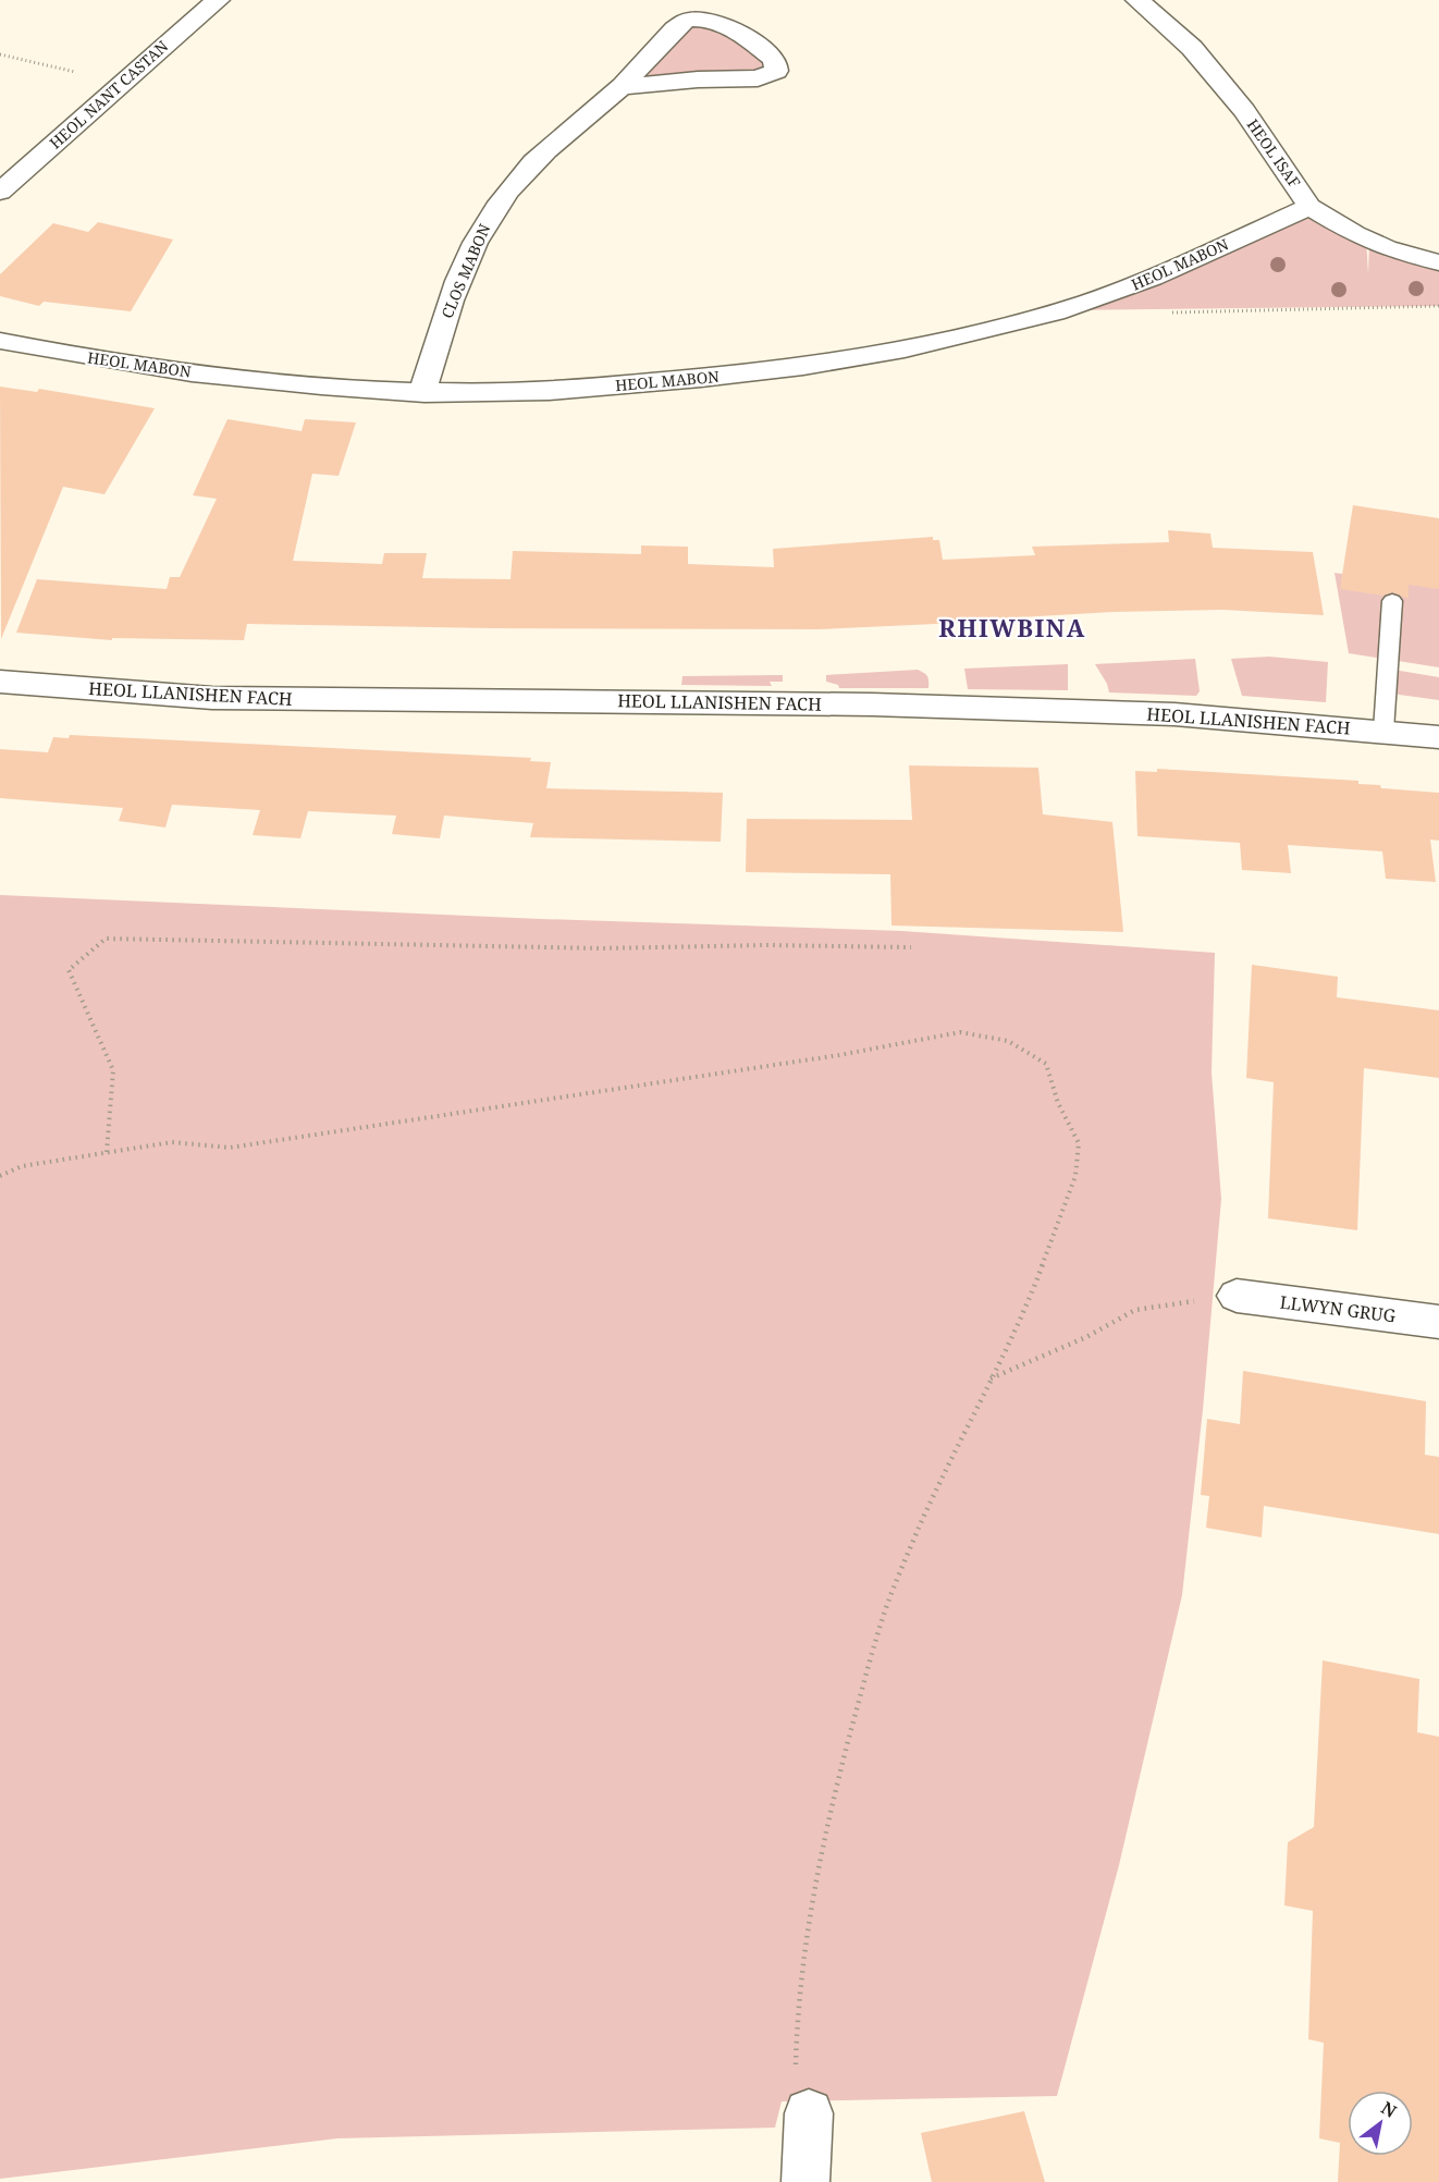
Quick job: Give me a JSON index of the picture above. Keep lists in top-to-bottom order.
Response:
{
  "streets": {
    "street": [
      "HEOL NANT CASTAN",
      "HEOL ISAF",
      "HEOL MABON",
      "CLOS MABON",
      "HEOL LLANISHEN FACH",
      "LLWYN GRUG"
    ]
  },
  "crossings": [
    ["HEOL ISAF", "HEOL MABON"],
    ["HEOL MABON", "CLOS MABON"]
  ],
  "districts": ["RHIWBINA"],
  "north": "top right"
}
